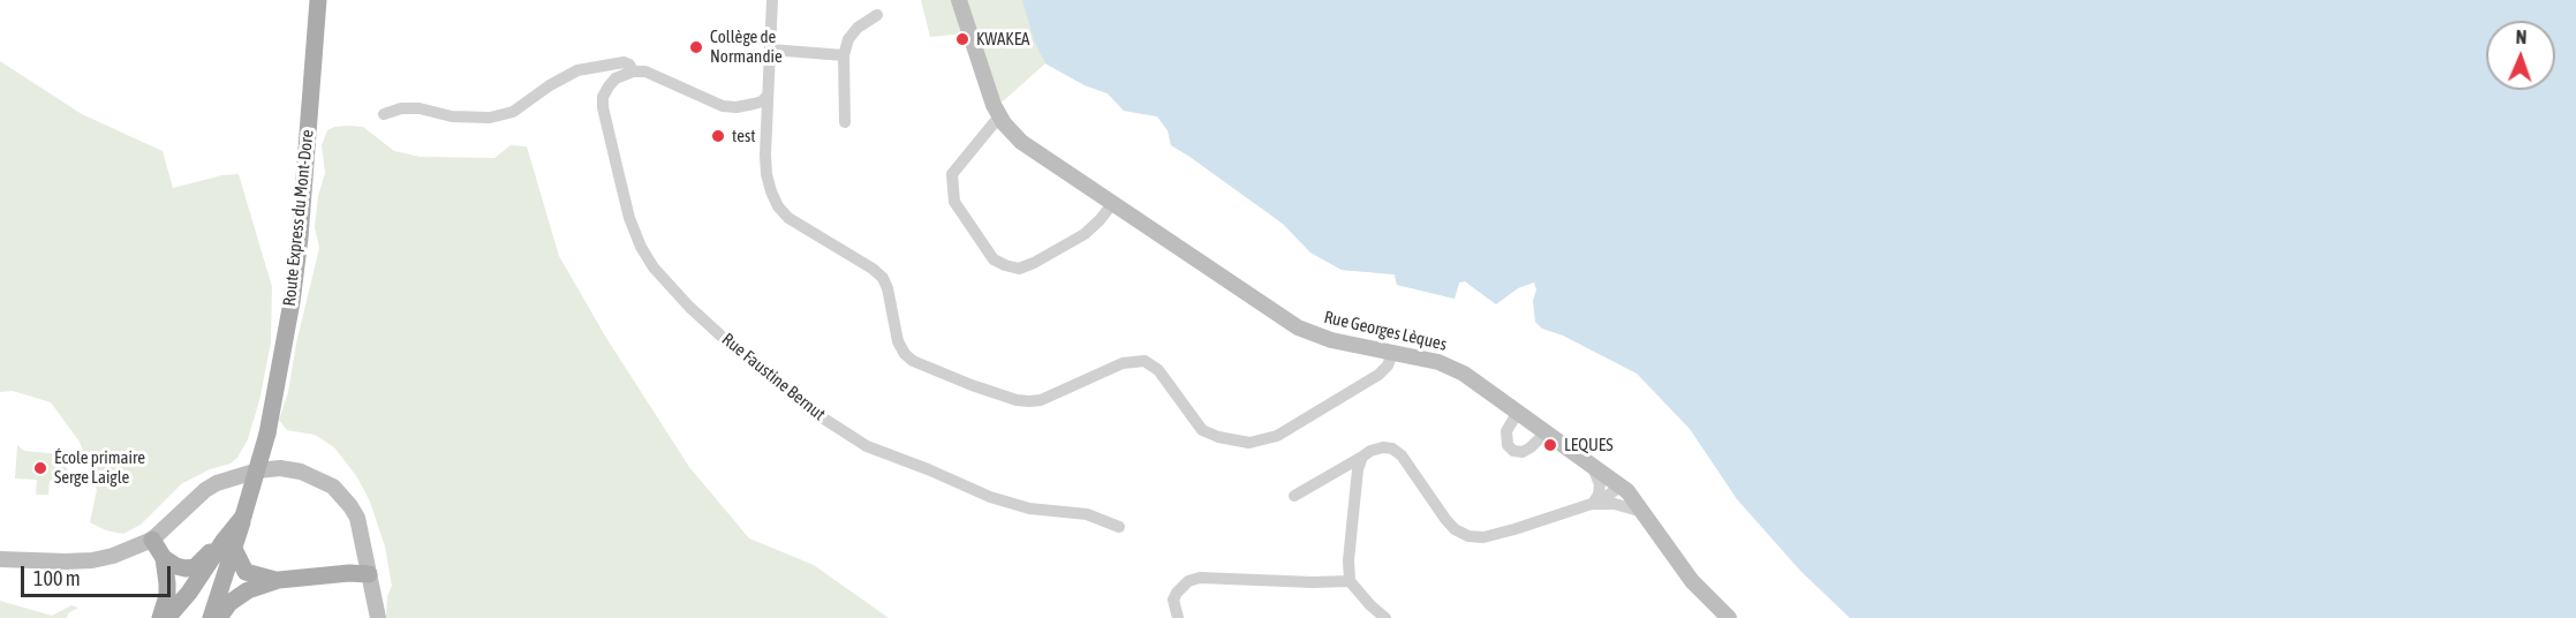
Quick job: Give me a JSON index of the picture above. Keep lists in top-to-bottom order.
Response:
{
  "streets": {
    "main road": ["Route Express du Mont-Dore", "Rue Georges Lèques"],
    "street": ["Rue Faustine Bernut"]
  },
  "places": [
    "KWAKEA",
    "Collège de Normandie",
    "test",
    "LEQUES",
    "École primaire Serge Laigle"
  ],
  "scale_bar": "100 m",
  "north": "top"
}
